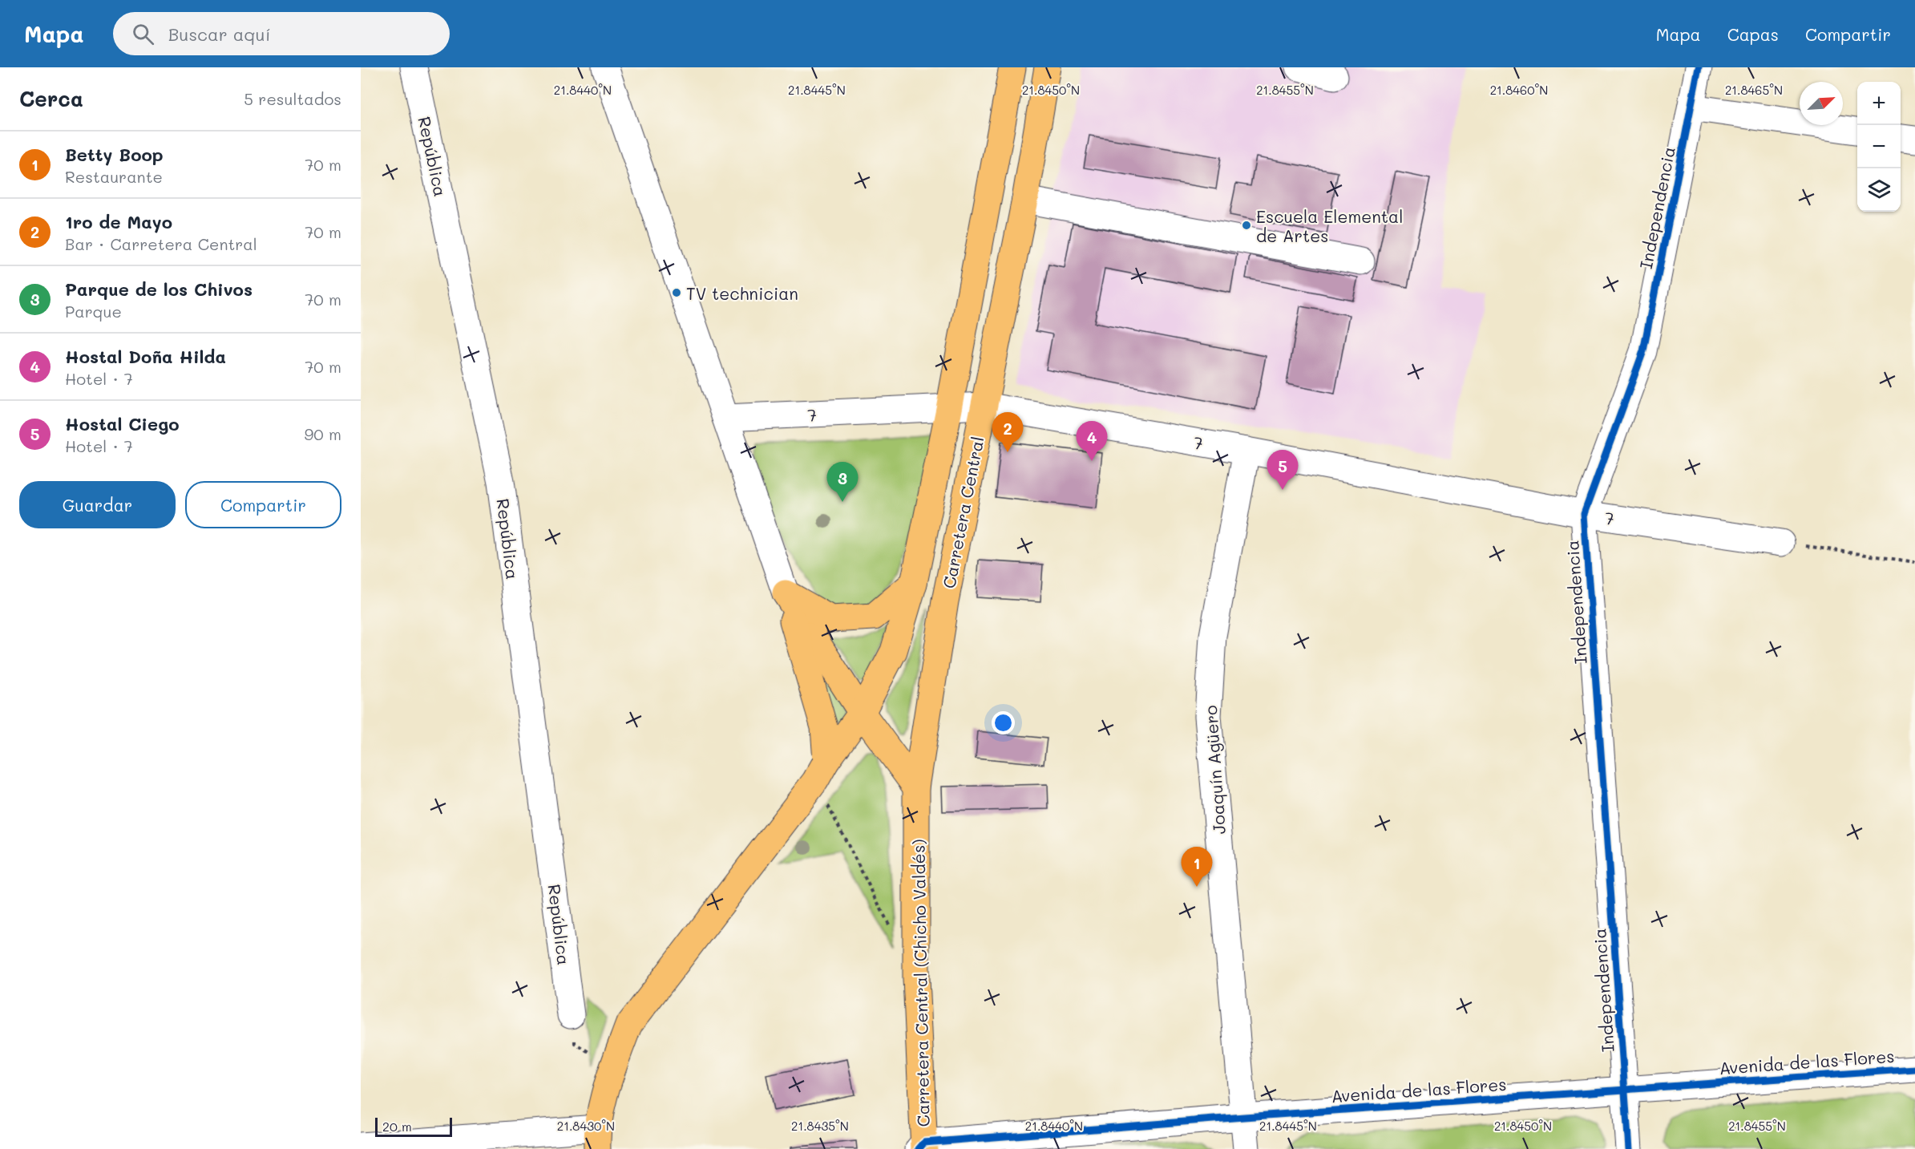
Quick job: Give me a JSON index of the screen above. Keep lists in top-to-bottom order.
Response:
{
  "streets": {
    "main road": ["Carretera Central", "Carretera Central (Chicho Valdés)"],
    "street": [
      "República",
      "Independencia",
      "7",
      "Joaquín Agüero",
      "Avenida de las Flores"
    ]
  },
  "crossings": [
    ["Independencia", "7"],
    ["Independencia", "Avenida de las Flores"],
    ["7", "Carretera Central"],
    ["7", "Joaquín Agüero"],
    ["Carretera Central", "Carretera Central (Chicho Valdés)"],
    ["Joaquín Agüero", "Avenida de las Flores"],
    ["Carretera Central (Chicho Valdés)", "Avenida de las Flores"]
  ],
  "places": ["Escuela Elemental de Artes", "TV technician"],
  "scale_bar": "20 m",
  "north": "top right",
  "page": {
    "header": "Mapa",
    "search": "Buscar aquí",
    "nav": ["Mapa", "Capas", "Compartir"],
    "heading": ["Cerca", "5 resultados"],
    "map_buttons": ["+", "−"],
    "list": [
      {
        "mark": "1",
        "name": "Betty Boop",
        "note": "Restaurante",
        "value": "70 m"
      },
      {
        "mark": "2",
        "name": "1ro de Mayo",
        "note": "Bar · Carretera Central",
        "value": "70 m"
      },
      {
        "mark": "3",
        "name": "Parque de los Chivos",
        "note": "Parque",
        "value": "70 m"
      },
      {
        "mark": "4",
        "name": "Hostal Doña Hilda",
        "note": "Hotel · 7",
        "value": "70 m"
      },
      {
        "mark": "5",
        "name": "Hostal Ciego",
        "note": "Hotel · 7",
        "value": "90 m"
      }
    ],
    "pins": [
      "2",
      "4",
      "5",
      "3",
      "1"
    ],
    "buttons": ["Guardar", "Compartir"],
    "scale": "20 m"
  },
  "coordinates": [
    "21.8440°N",
    "21.8450°N",
    "21.8455°N",
    "21.8460°N",
    "21.8445°N",
    "21.8465°N",
    "21.8430°N",
    "21.8435°N"
  ]
}
